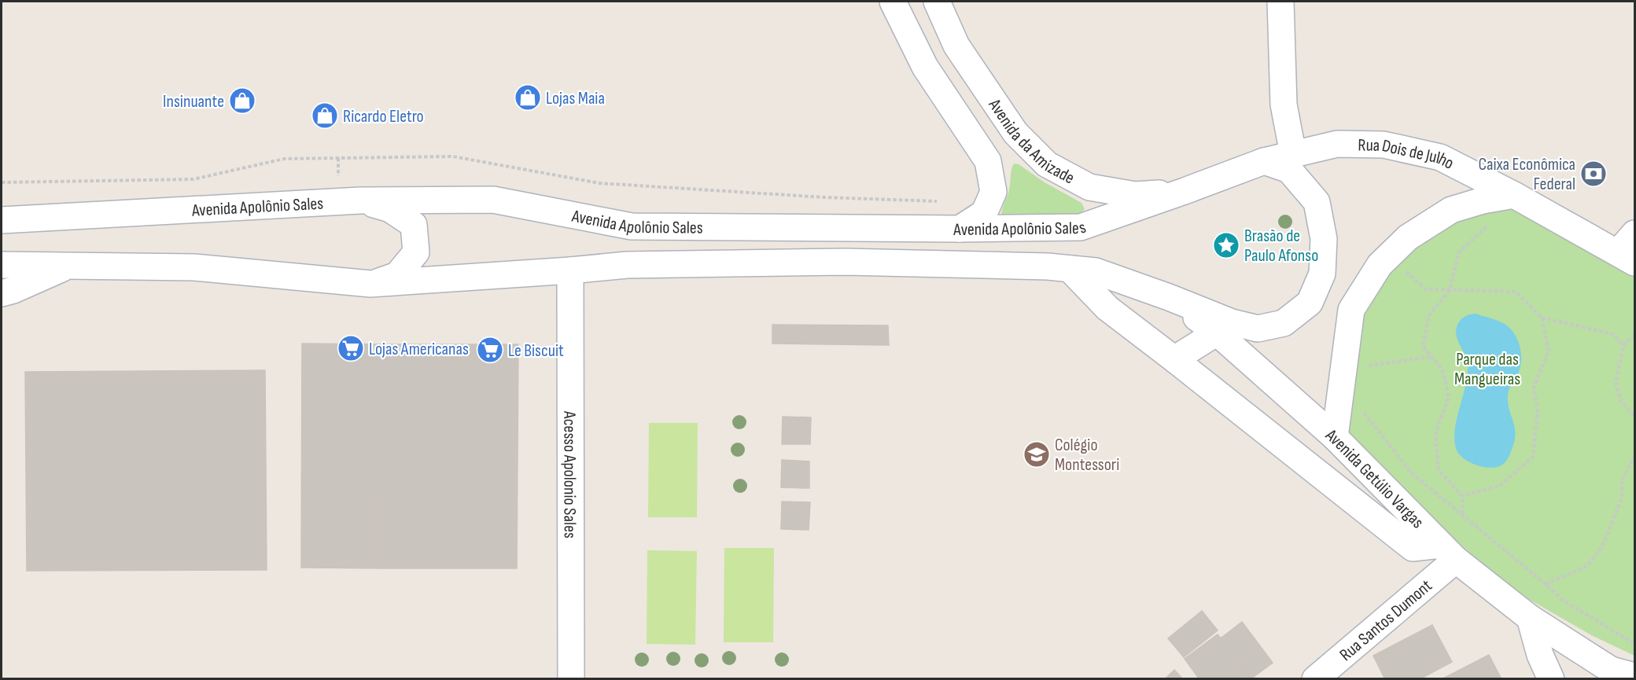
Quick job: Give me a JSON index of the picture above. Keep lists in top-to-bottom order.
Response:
{
  "streets": {
    "street": [
      "Avenida da Amizade",
      "Rua Dois de Julho",
      "Avenida Apolônio Sales",
      "Acesso Apolonio Sales",
      "Avenida Getúlio Vargas",
      "Rua Santos Dumont"
    ]
  },
  "crossings": [
    ["Avenida da Amizade", "Avenida Apolônio Sales"],
    ["Rua Dois de Julho", "Avenida Apolônio Sales"],
    ["Avenida Apolônio Sales", "Acesso Apolonio Sales"],
    ["Avenida Apolônio Sales", "Avenida Getúlio Vargas"],
    ["Avenida Getúlio Vargas", "Rua Santos Dumont"]
  ],
  "parks": ["Parque das Mangueiras"],
  "places": {
    "shop": ["Lojas Maia", "Insinuante", "Ricardo Eletro"],
    "bank": ["Caixa Econômica Federal"],
    "place": ["Brasão de Paulo Afonso"],
    "supermarket": ["Lojas Americanas", "Le Biscuit"],
    "school or university": ["Colégio Montessori"]
  }
}
